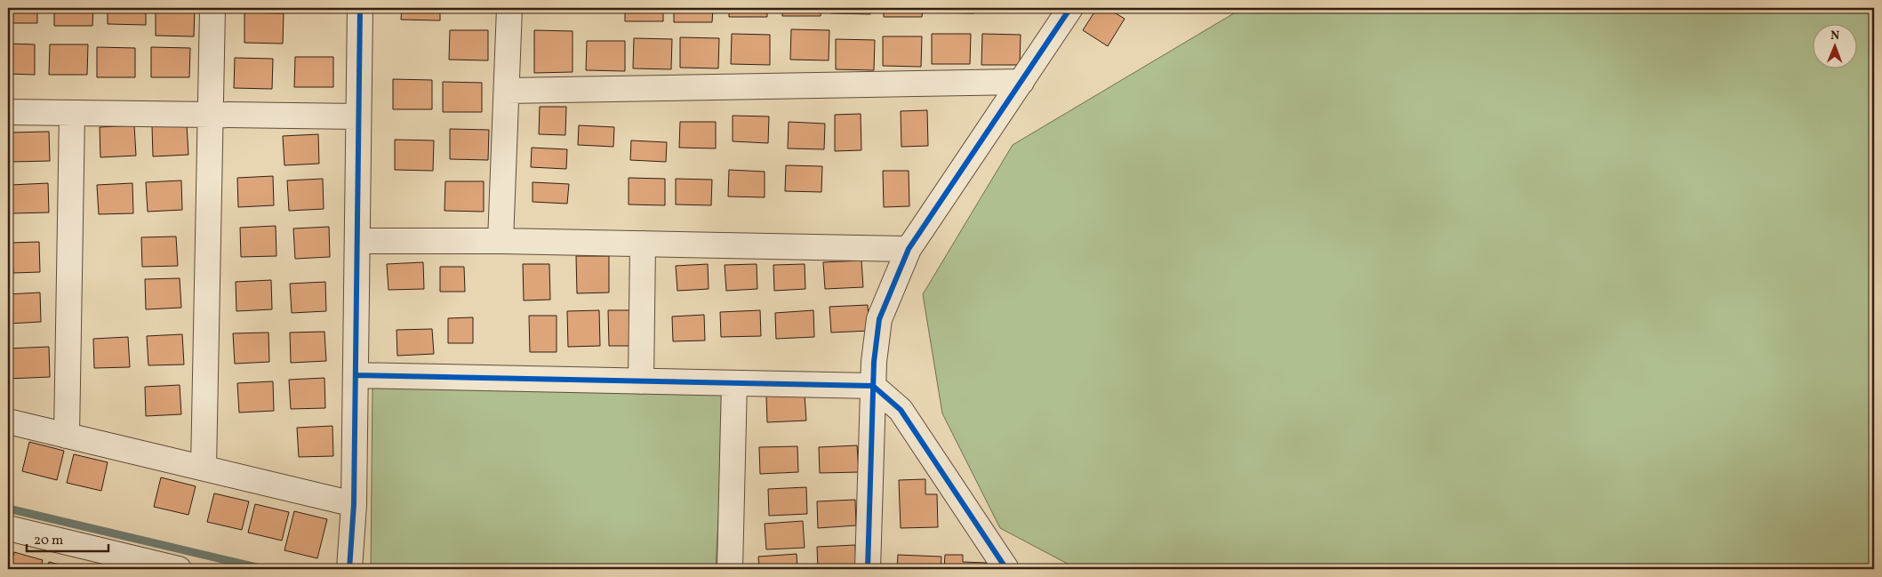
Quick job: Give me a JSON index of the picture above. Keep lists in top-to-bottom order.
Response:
{
  "scale_bar": "20 m",
  "north": "top"
}
